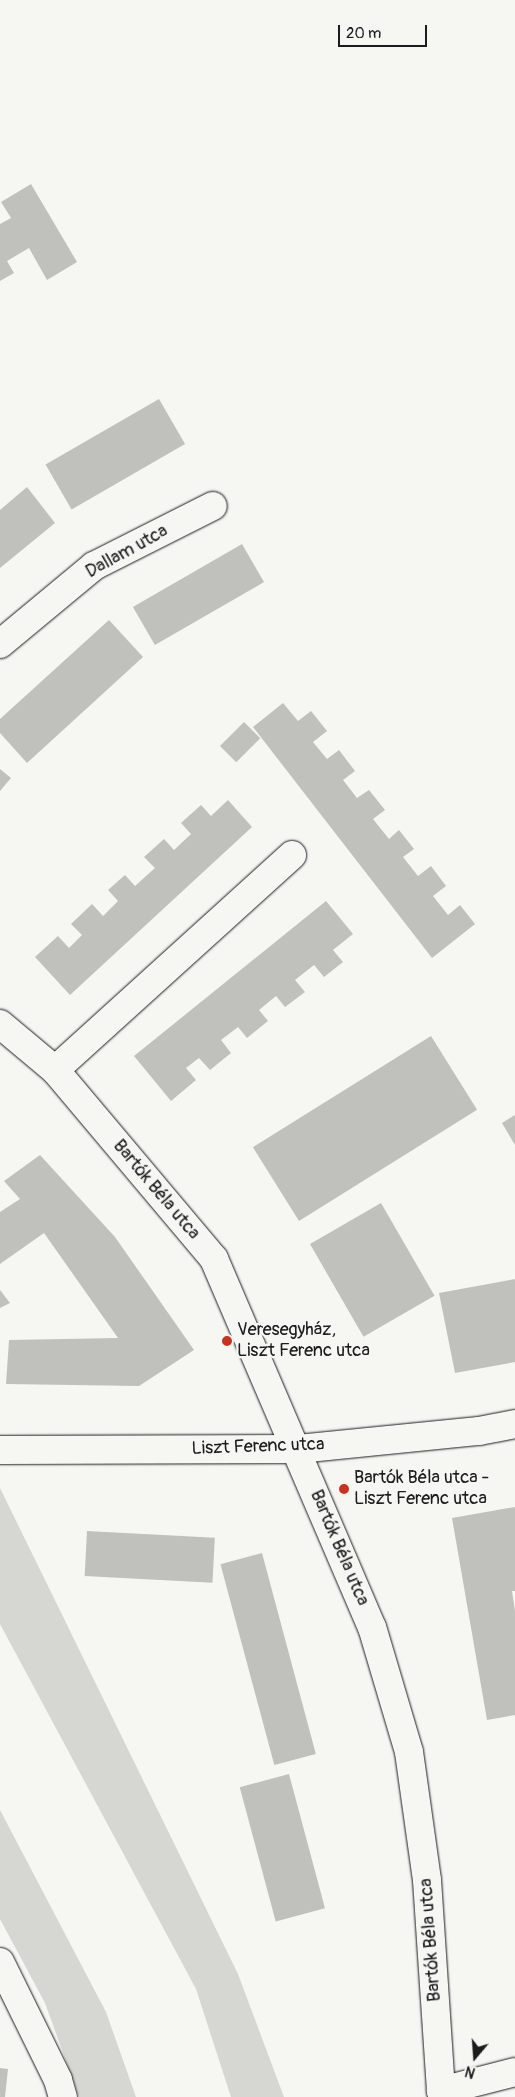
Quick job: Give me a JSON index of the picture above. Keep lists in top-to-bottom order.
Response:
{
  "streets": {
    "street": ["Dallam utca", "Bartók Béla utca", "Liszt Ferenc utca"]
  },
  "crossings": [
    ["Bartók Béla utca", "Liszt Ferenc utca"]
  ],
  "places": ["Veresegyház, Liszt Ferenc utca", "Bartók Béla utca - Liszt Ferenc utca"],
  "scale_bar": "20 m",
  "north": "bottom"
}
